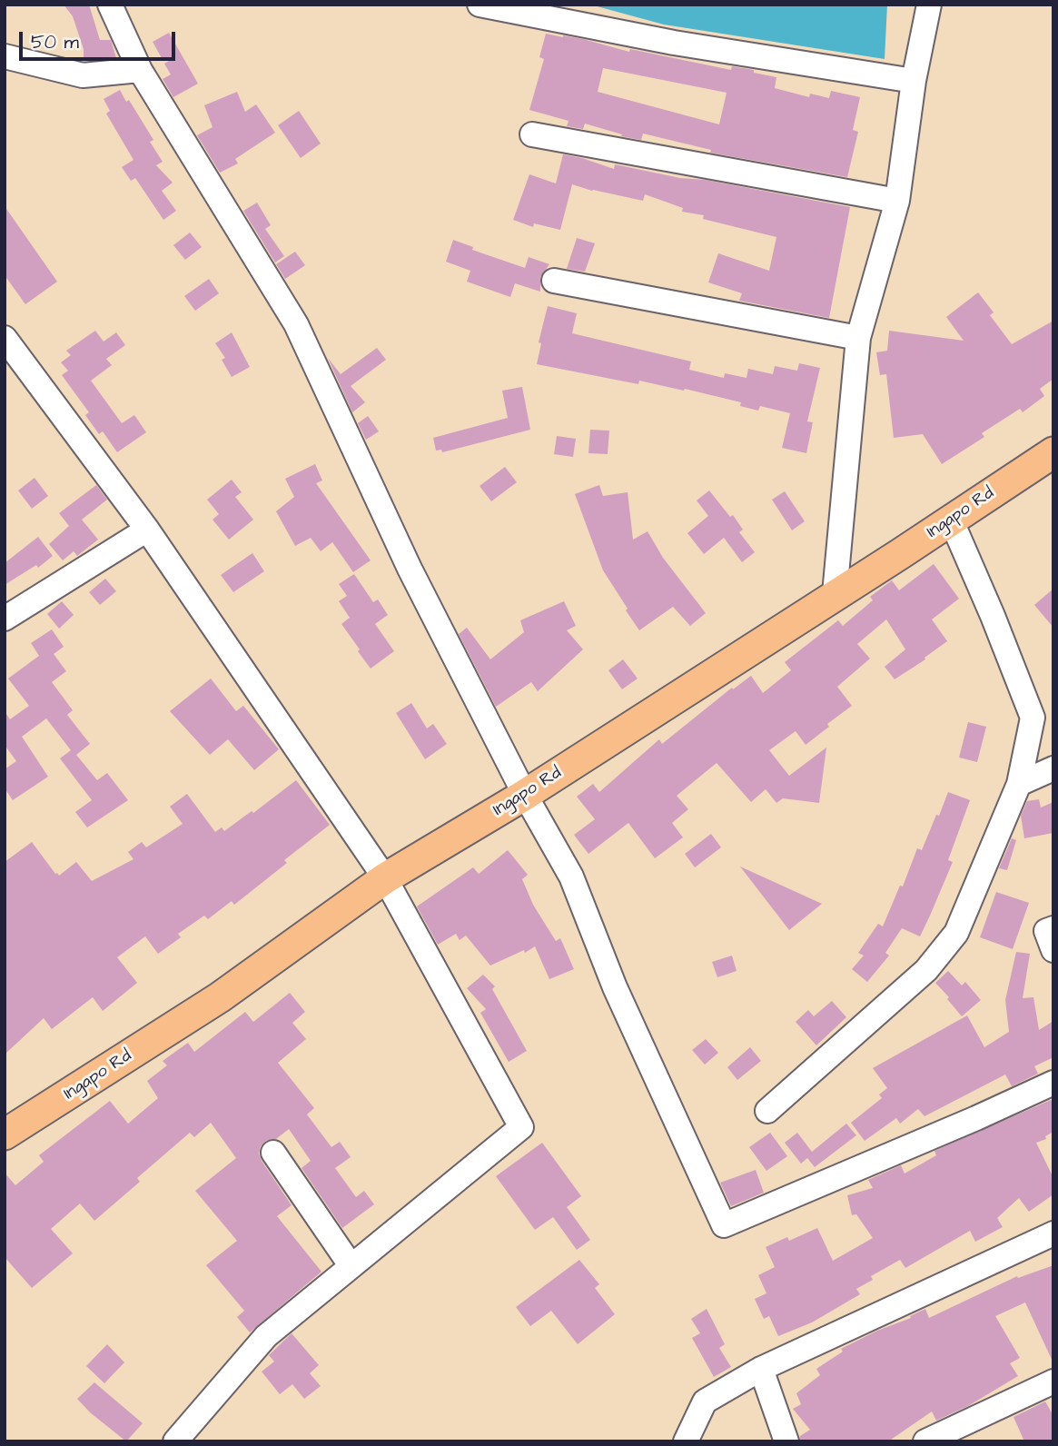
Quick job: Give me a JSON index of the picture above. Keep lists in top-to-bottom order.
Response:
{
  "streets": {
    "main road": ["Ingapo Rd"]
  },
  "scale_bar": "50 m"
}
